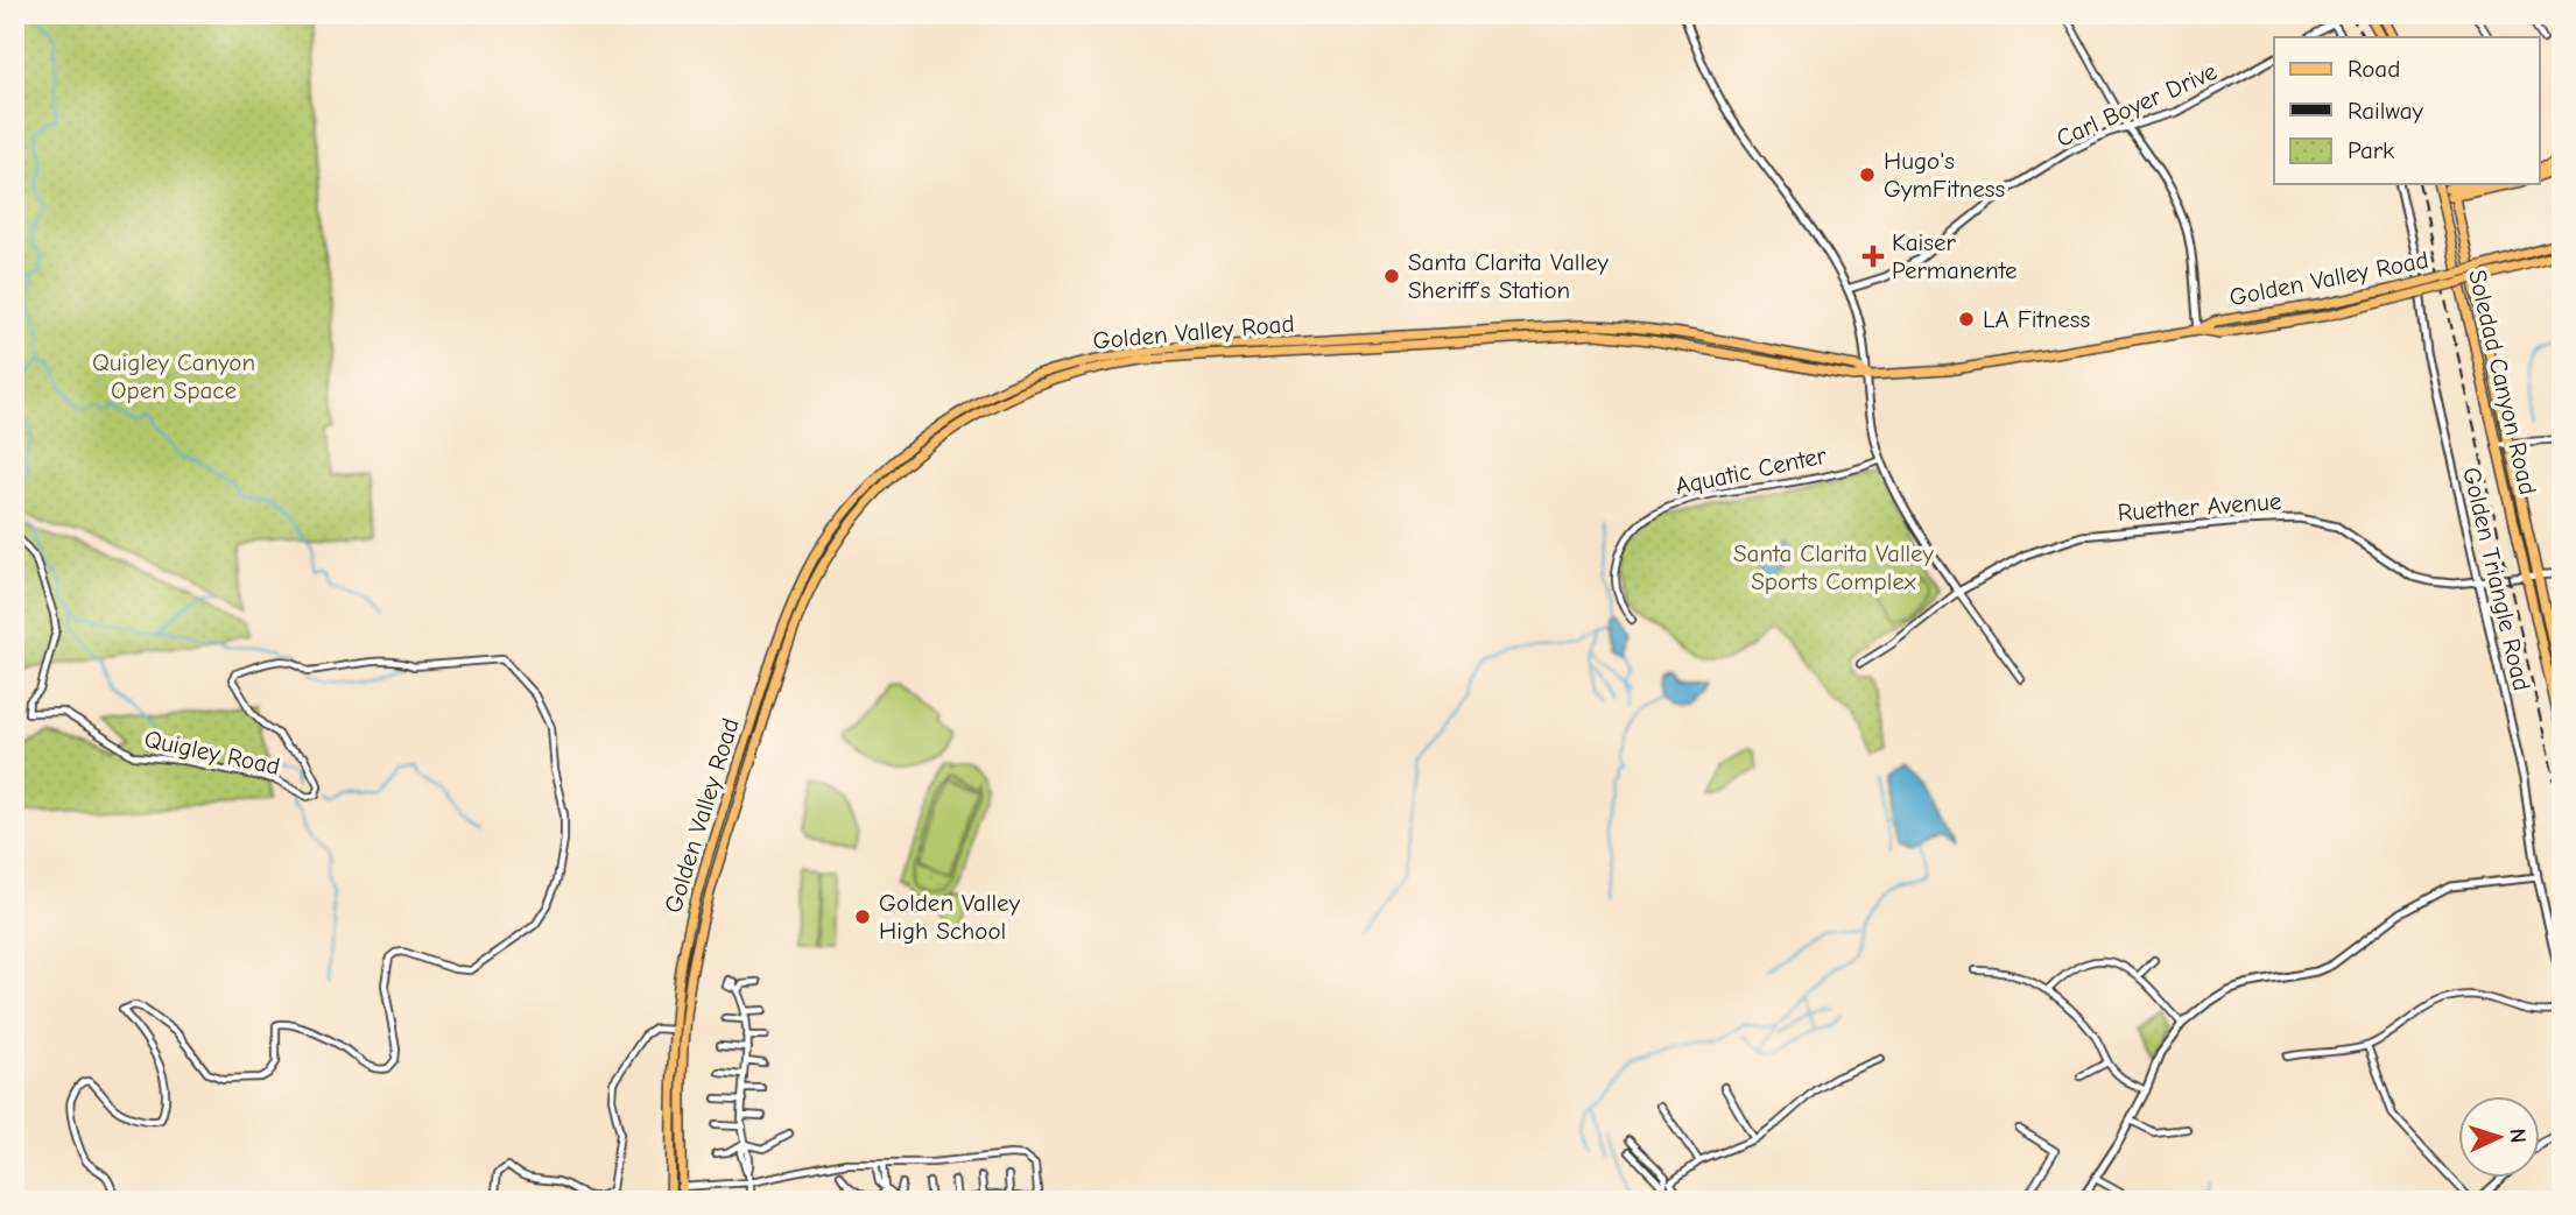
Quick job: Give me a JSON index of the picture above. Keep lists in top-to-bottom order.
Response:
{
  "streets": {
    "main road": ["Golden Valley Road", "Soledad Canyon Road"],
    "street": [
      "Carl Boyer Drive",
      "Aquatic Center",
      "Ruether Avenue",
      "Golden Triangle Road",
      "Quigley Road"
    ]
  },
  "crossings": [
    ["Soledad Canyon Road", "Ruether Avenue"],
    ["Ruether Avenue", "Golden Triangle Road"]
  ],
  "parks": ["Quigley Canyon Open Space", "Santa Clarita Valley Sports Complex"],
  "places": {
    "other": [
      "Hugo's GymFitness",
      "Santa Clarita Valley Sheriff’s Station",
      "LA Fitness",
      "Golden Valley High School"
    ],
    "health": ["Kaiser Permanente"]
  },
  "legend": ["Road", "Railway", "Park"],
  "north": "right"
}
